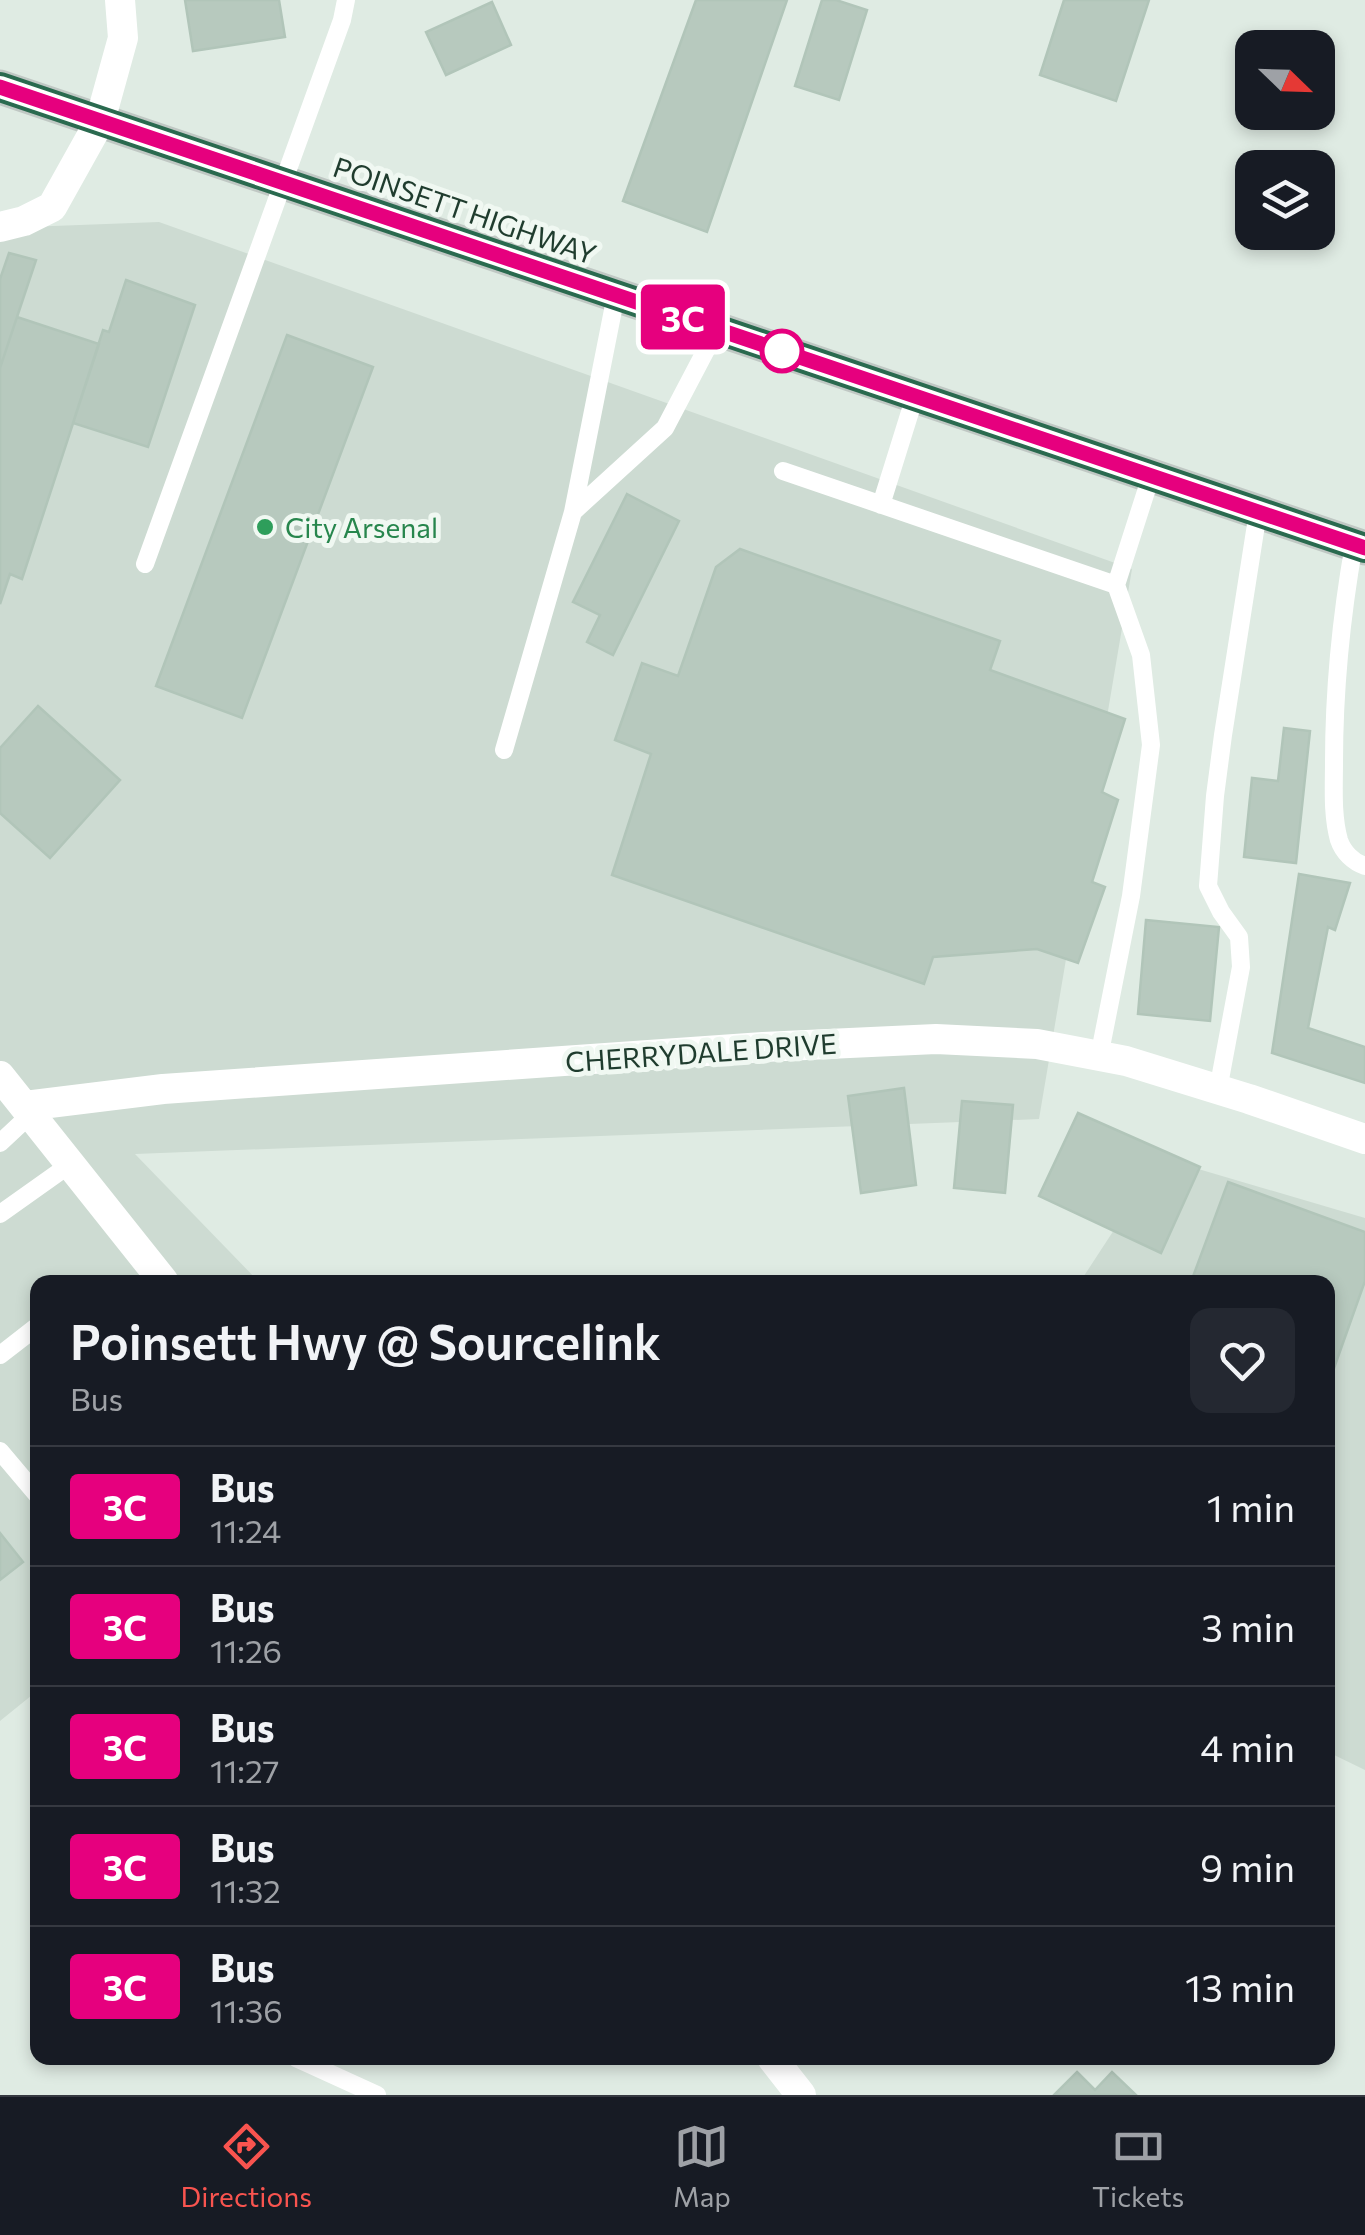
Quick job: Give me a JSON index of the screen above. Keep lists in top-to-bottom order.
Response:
{
  "streets": {
    "highway": ["POINSETT HIGHWAY"],
    "street": ["CHERRYDALE DRIVE"]
  },
  "places": ["City Arsenal"],
  "lines": ["bus line 3C"],
  "north": "bottom right",
  "page": {
    "on_map": "3C",
    "heading": ["Poinsett Hwy @ Sourcelink", "Bus"],
    "list": [
      {
        "mark": "3C",
        "name": "Bus",
        "note": "11:24",
        "value": "1 min"
      },
      {
        "mark": "3C",
        "name": "Bus",
        "note": "11:26",
        "value": "3 min"
      },
      {
        "mark": "3C",
        "name": "Bus",
        "note": "11:27",
        "value": "4 min"
      },
      {
        "mark": "3C",
        "name": "Bus",
        "note": "11:32",
        "value": "9 min"
      },
      {
        "mark": "3C",
        "name": "Bus",
        "note": "11:36",
        "value": "13 min"
      }
    ],
    "tabs": ["Directions", "Map", "Tickets"]
  }
}
